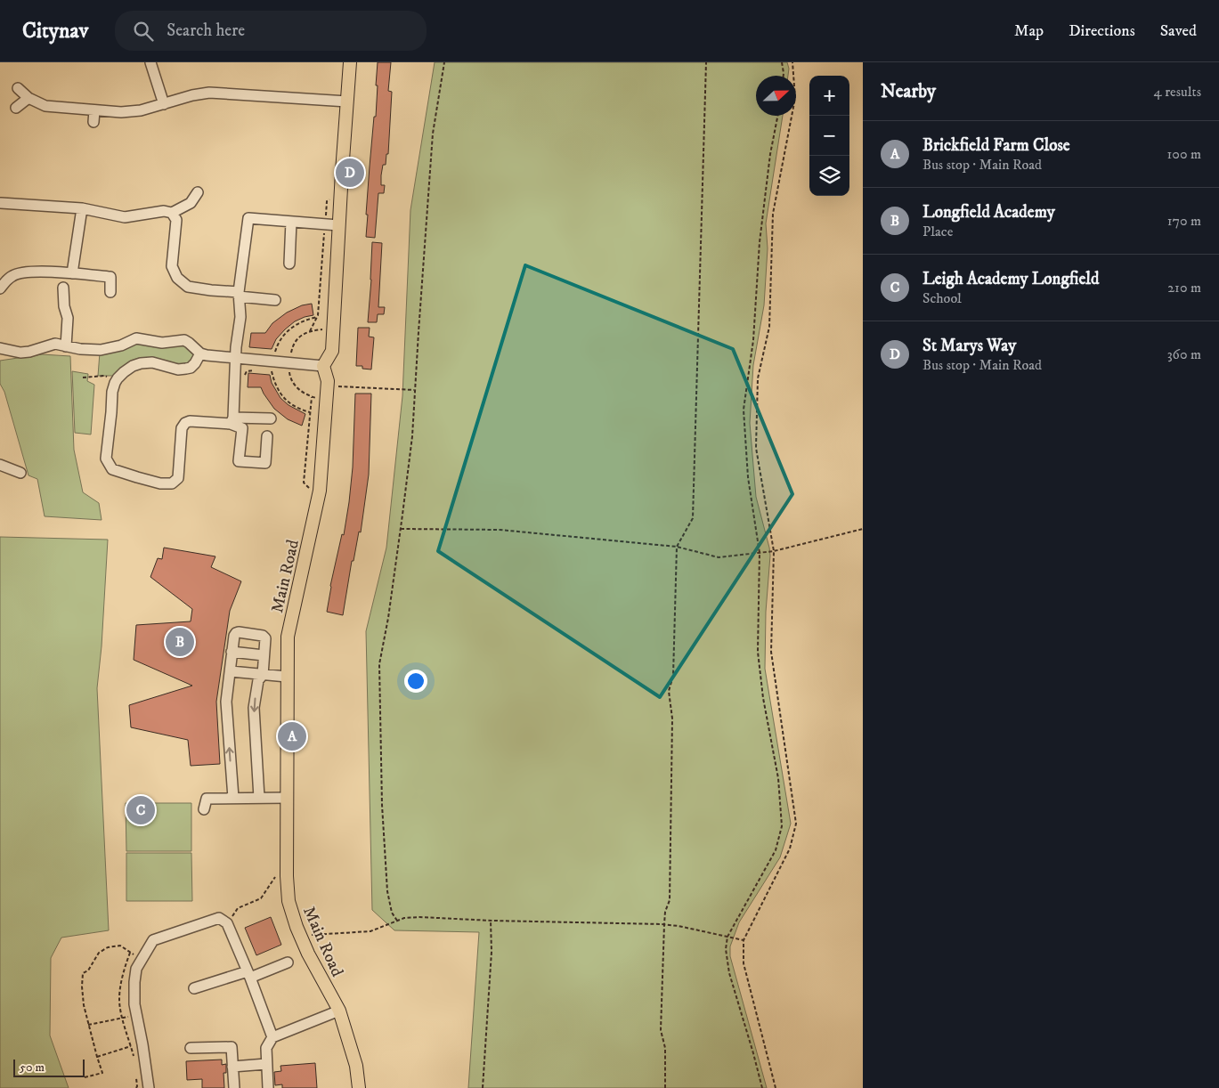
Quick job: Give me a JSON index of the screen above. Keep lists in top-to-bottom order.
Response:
{
  "streets": {
    "main road": ["Main Road"]
  },
  "scale_bar": "50 m",
  "north": "right",
  "page": {
    "header": "Citynav",
    "search": "Search here",
    "nav": ["Map", "Directions", "Saved"],
    "heading": ["Nearby", "4 results"],
    "map_buttons": ["+", "−"],
    "list": [
      {
        "mark": "A",
        "name": "Brickfield Farm Close",
        "note": "Bus stop · Main Road",
        "value": "100 m"
      },
      {
        "mark": "B",
        "name": "Longfield Academy",
        "note": "Place",
        "value": "170 m"
      },
      {
        "mark": "C",
        "name": "Leigh Academy Longfield",
        "note": "School",
        "value": "210 m"
      },
      {
        "mark": "D",
        "name": "St Marys Way",
        "note": "Bus stop · Main Road",
        "value": "360 m"
      }
    ],
    "pins": [
      "D",
      "B",
      "A",
      "C"
    ],
    "scale": "50 m"
  }
}
